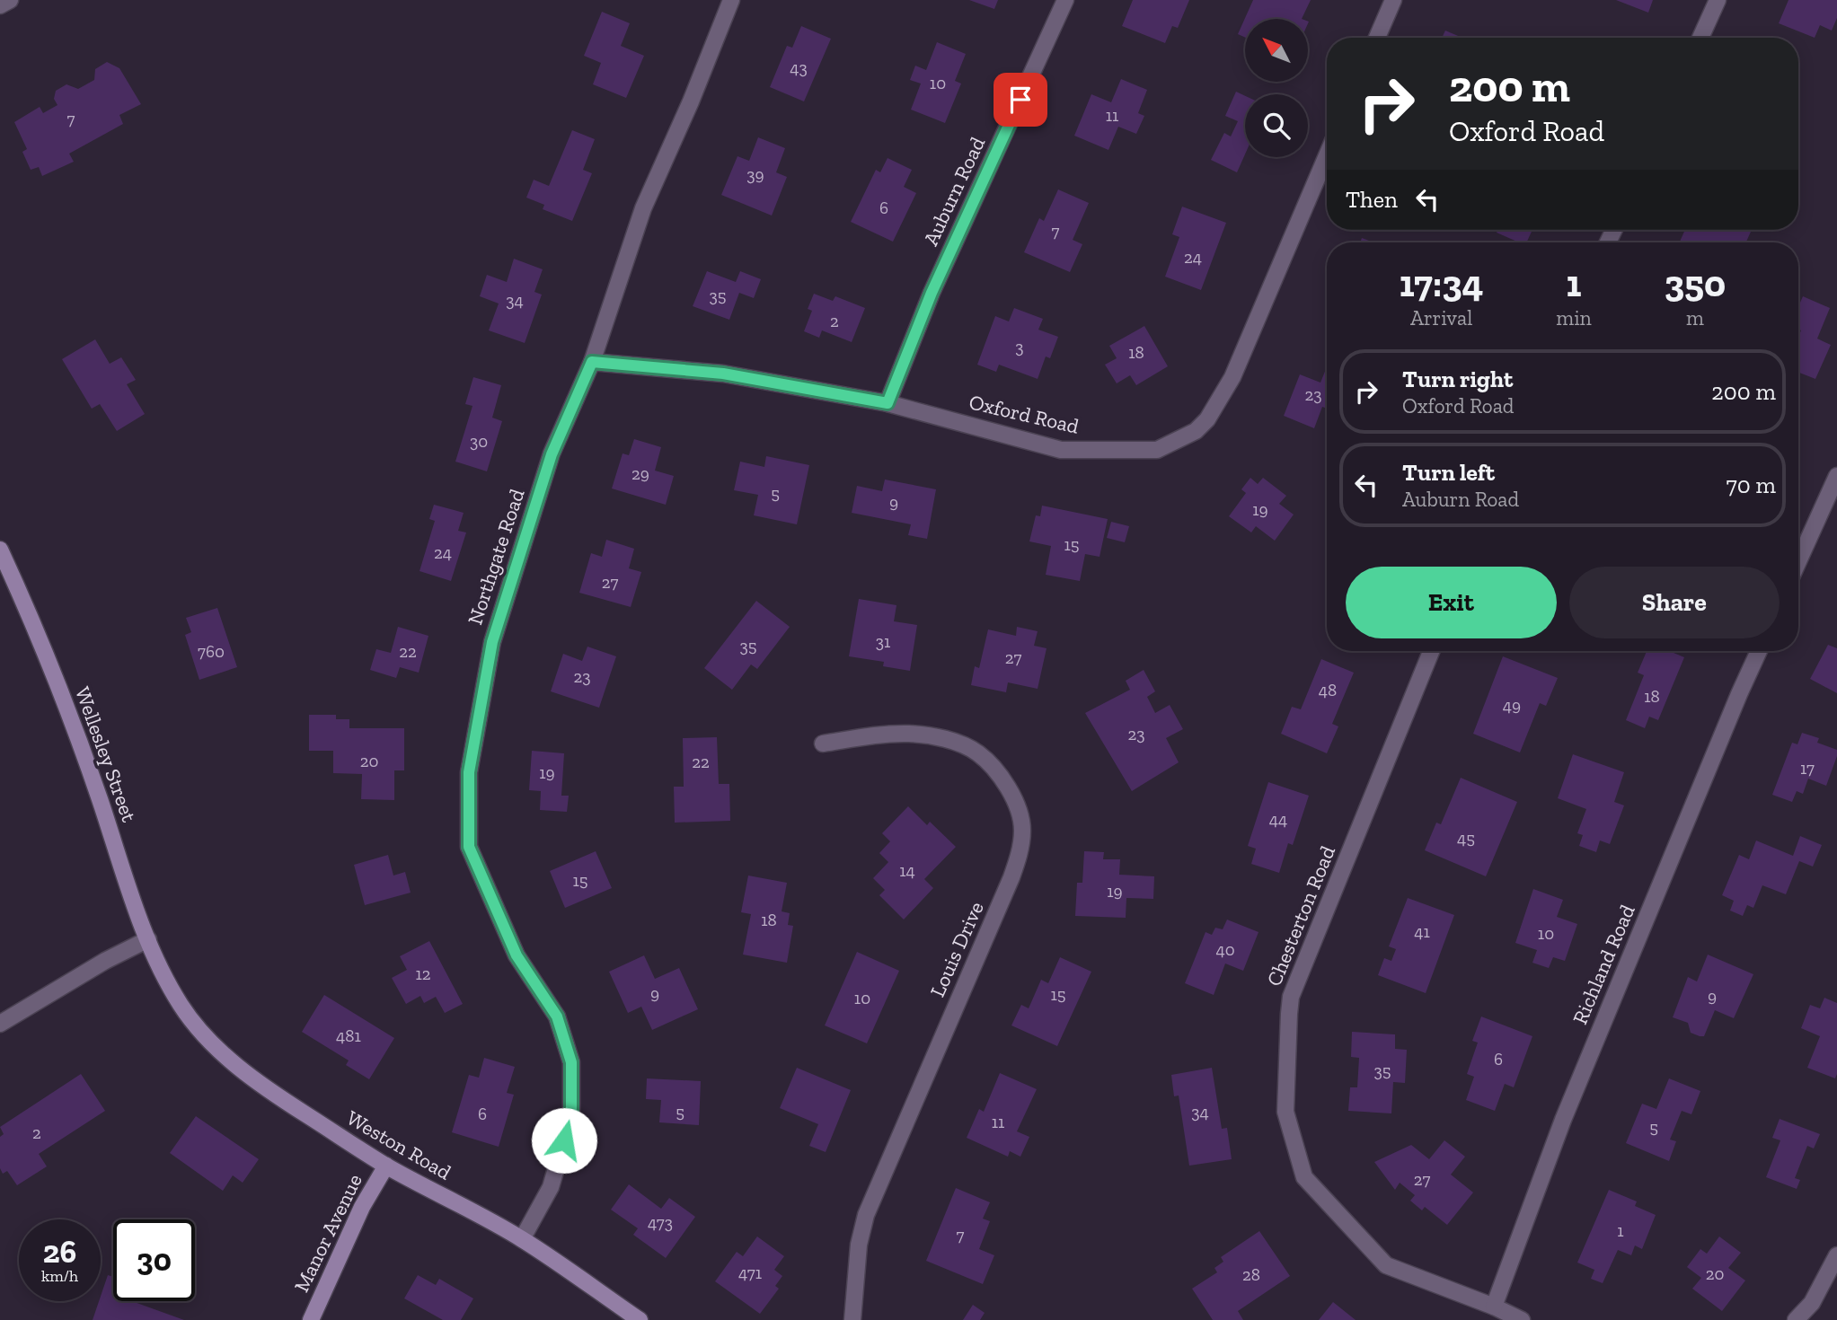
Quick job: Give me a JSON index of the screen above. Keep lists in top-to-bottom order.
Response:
{
  "streets": {
    "main road": ["Wellesley Street", "Weston Road", "Manor Avenue"],
    "street": [
      "Auburn Road",
      "Oxford Road",
      "Northgate Road",
      "Chesterton Road",
      "Louis Drive",
      "Richland Road"
    ]
  },
  "crossings": [
    ["Auburn Road", "Oxford Road"],
    ["Oxford Road", "Northgate Road"],
    ["Northgate Road", "Weston Road"],
    ["Wellesley Street", "Weston Road"],
    ["Chesterton Road", "Richland Road"],
    ["Weston Road", "Manor Avenue"]
  ],
  "house_numbers": [
    "43",
    "10",
    "11",
    "7",
    "39",
    "6",
    "7",
    "24",
    "35",
    "34",
    "2",
    "3",
    "18",
    "23",
    "30",
    "29",
    "5",
    "9",
    "19",
    "15",
    "24",
    "27",
    "31",
    "35",
    "760",
    "22",
    "27",
    "23",
    "48",
    "18",
    "49",
    "23",
    "20",
    "22",
    "17",
    "19",
    "44",
    "45",
    "14",
    "15",
    "19",
    "18",
    "41",
    "10",
    "40",
    "12",
    "9",
    "15",
    "9",
    "10",
    "481",
    "6",
    "35",
    "5",
    "34",
    "6",
    "11",
    "5",
    "2",
    "27",
    "473",
    "1",
    "7",
    "471",
    "20",
    "28"
  ],
  "north": "top left",
  "page": {
    "turn": ["200 m", "Oxford Road"],
    "then": "Then",
    "eta": [
      "17:34",
      "Arrival",
      "1",
      "min",
      "350",
      "m"
    ],
    "list": [
      {
        "name": "Turn right",
        "note": "Oxford Road",
        "value": "200 m"
      },
      {
        "name": "Turn left",
        "note": "Auburn Road",
        "value": "70 m"
      }
    ],
    "buttons": ["Exit", "Share"],
    "speed": "26 km/h",
    "limit": "30"
  }
}
